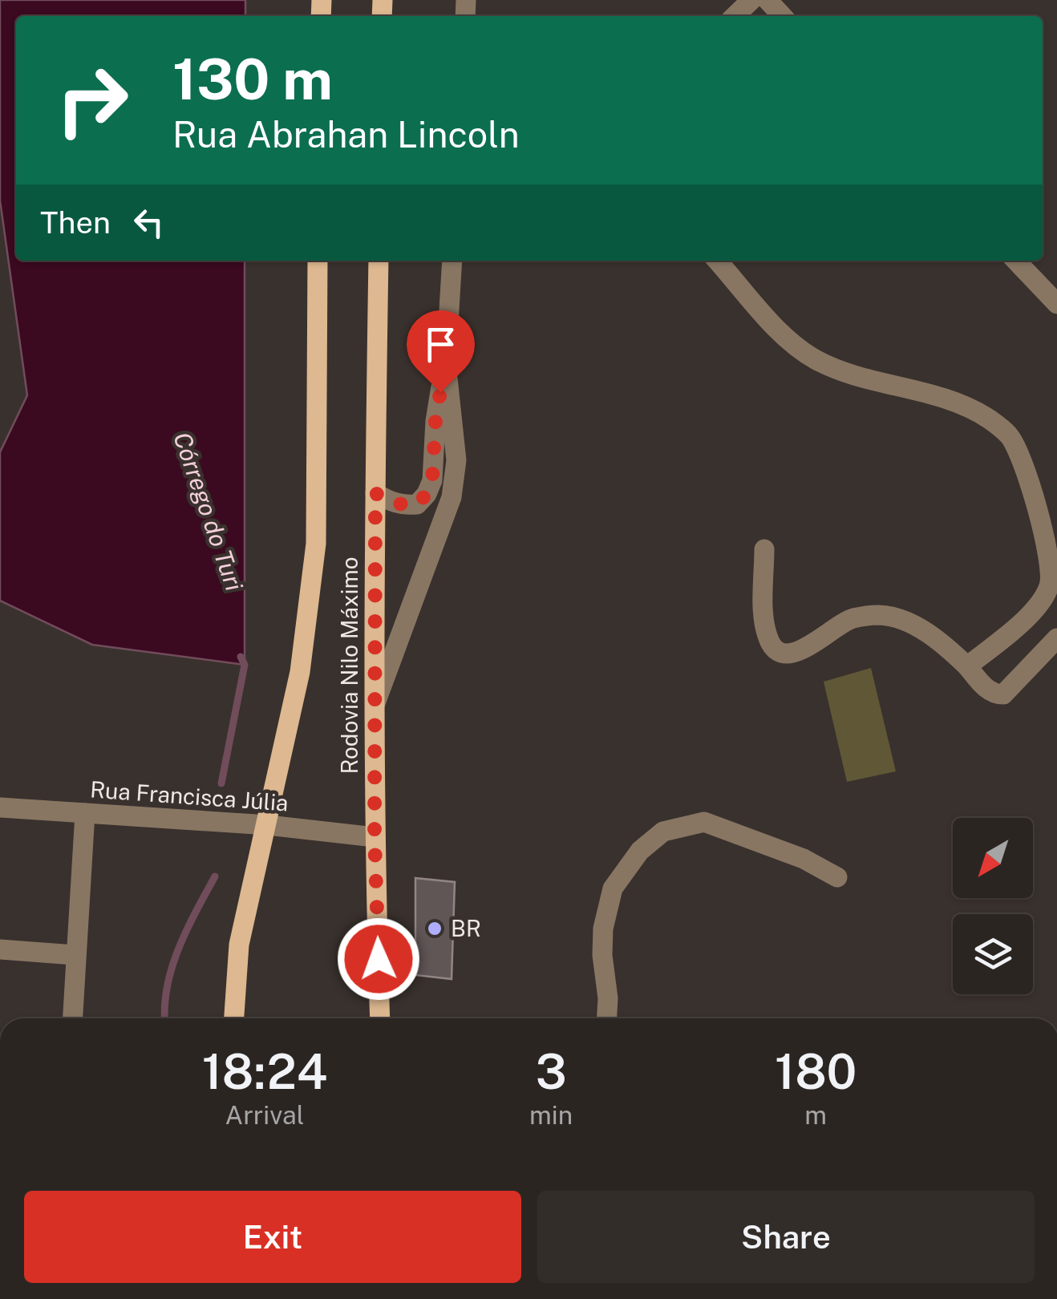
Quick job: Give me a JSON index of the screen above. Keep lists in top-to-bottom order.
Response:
{
  "streets": {
    "main road": ["Rodovia Nilo Máximo"],
    "street": ["Rua Francisca Júlia"]
  },
  "crossings": [
    ["Rodovia Nilo Máximo", "Rua Francisca Júlia"]
  ],
  "water": ["Córrego do Turi"],
  "places": ["BR"],
  "north": "bottom left",
  "page": {
    "turn": ["130 m", "Rua Abrahan Lincoln"],
    "then": "Then",
    "eta": [
      "18:24",
      "Arrival",
      "3",
      "min",
      "180",
      "m"
    ],
    "buttons": ["Exit", "Share"]
  }
}
